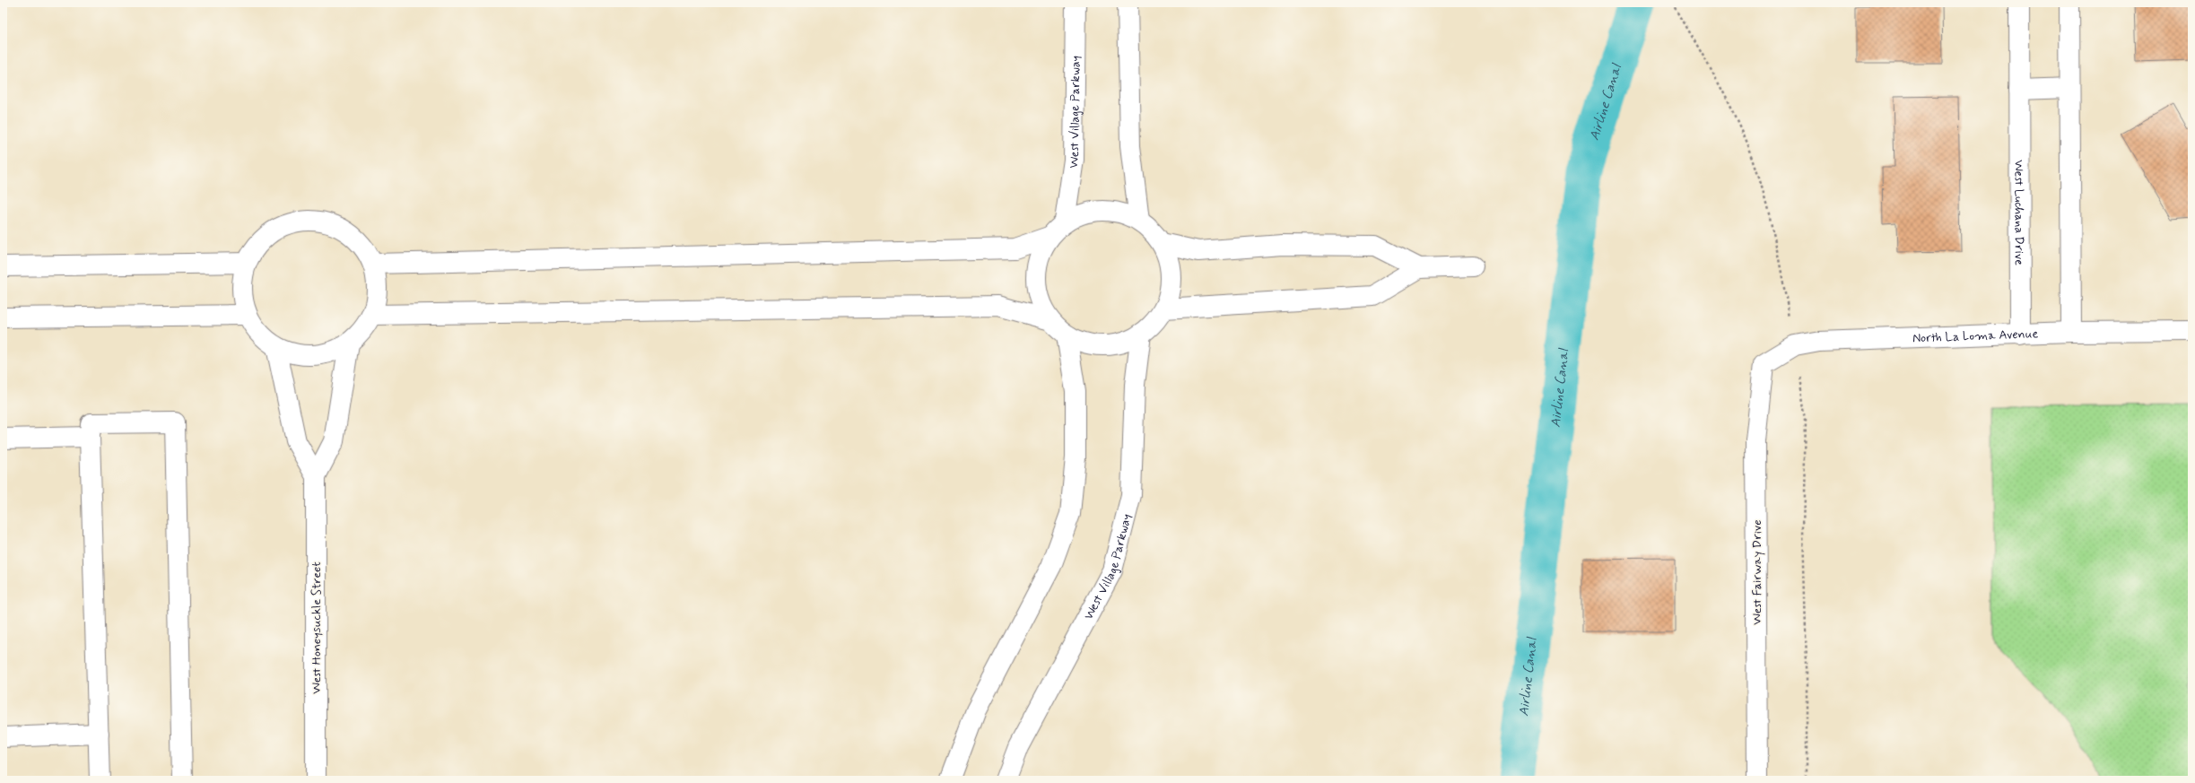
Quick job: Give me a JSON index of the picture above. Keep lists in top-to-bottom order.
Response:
{
  "streets": {
    "street": [
      "West Village Parkway",
      "West Luchana Drive",
      "North La Loma Avenue",
      "West Fairway Drive",
      "West Honeysuckle Street"
    ]
  },
  "crossings": [
    ["West Luchana Drive", "North La Loma Avenue"],
    ["North La Loma Avenue", "West Fairway Drive"]
  ],
  "water": ["Airline Canal"]
}
